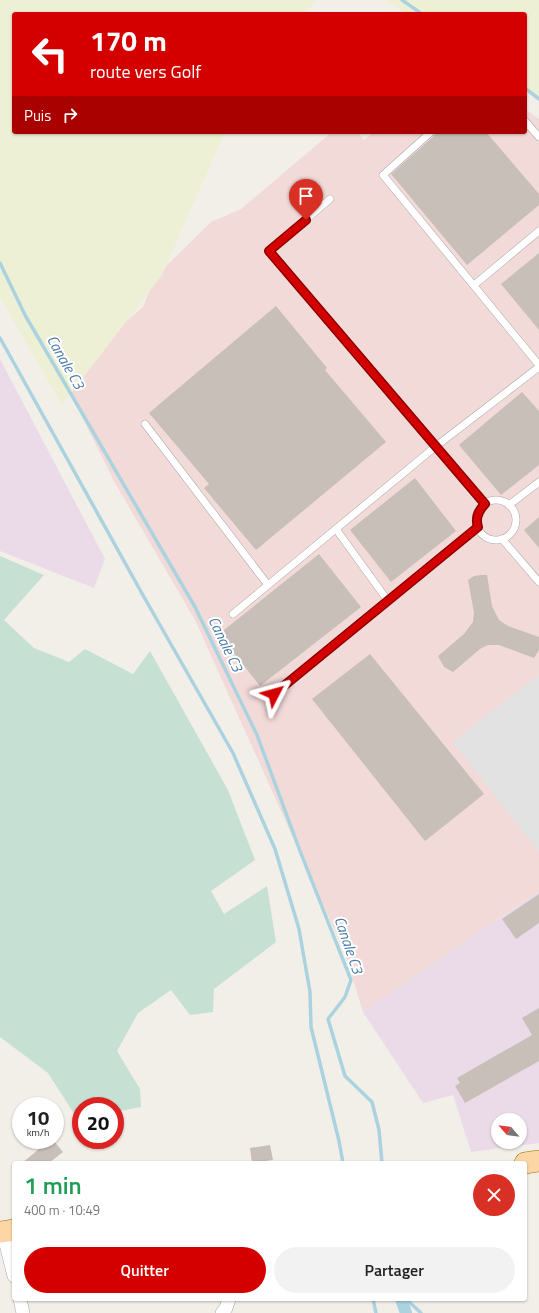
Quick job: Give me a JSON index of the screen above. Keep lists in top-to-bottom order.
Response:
{
  "water": ["Canale C3"],
  "north": "top left",
  "page": {
    "turn": ["170 m", "route vers Golf"],
    "then": "Puis",
    "speed": "10 km/h",
    "limit": "20",
    "heading": ["1 min", "400 m · 10:49"],
    "buttons": ["Quitter", "Partager"]
  }
}
